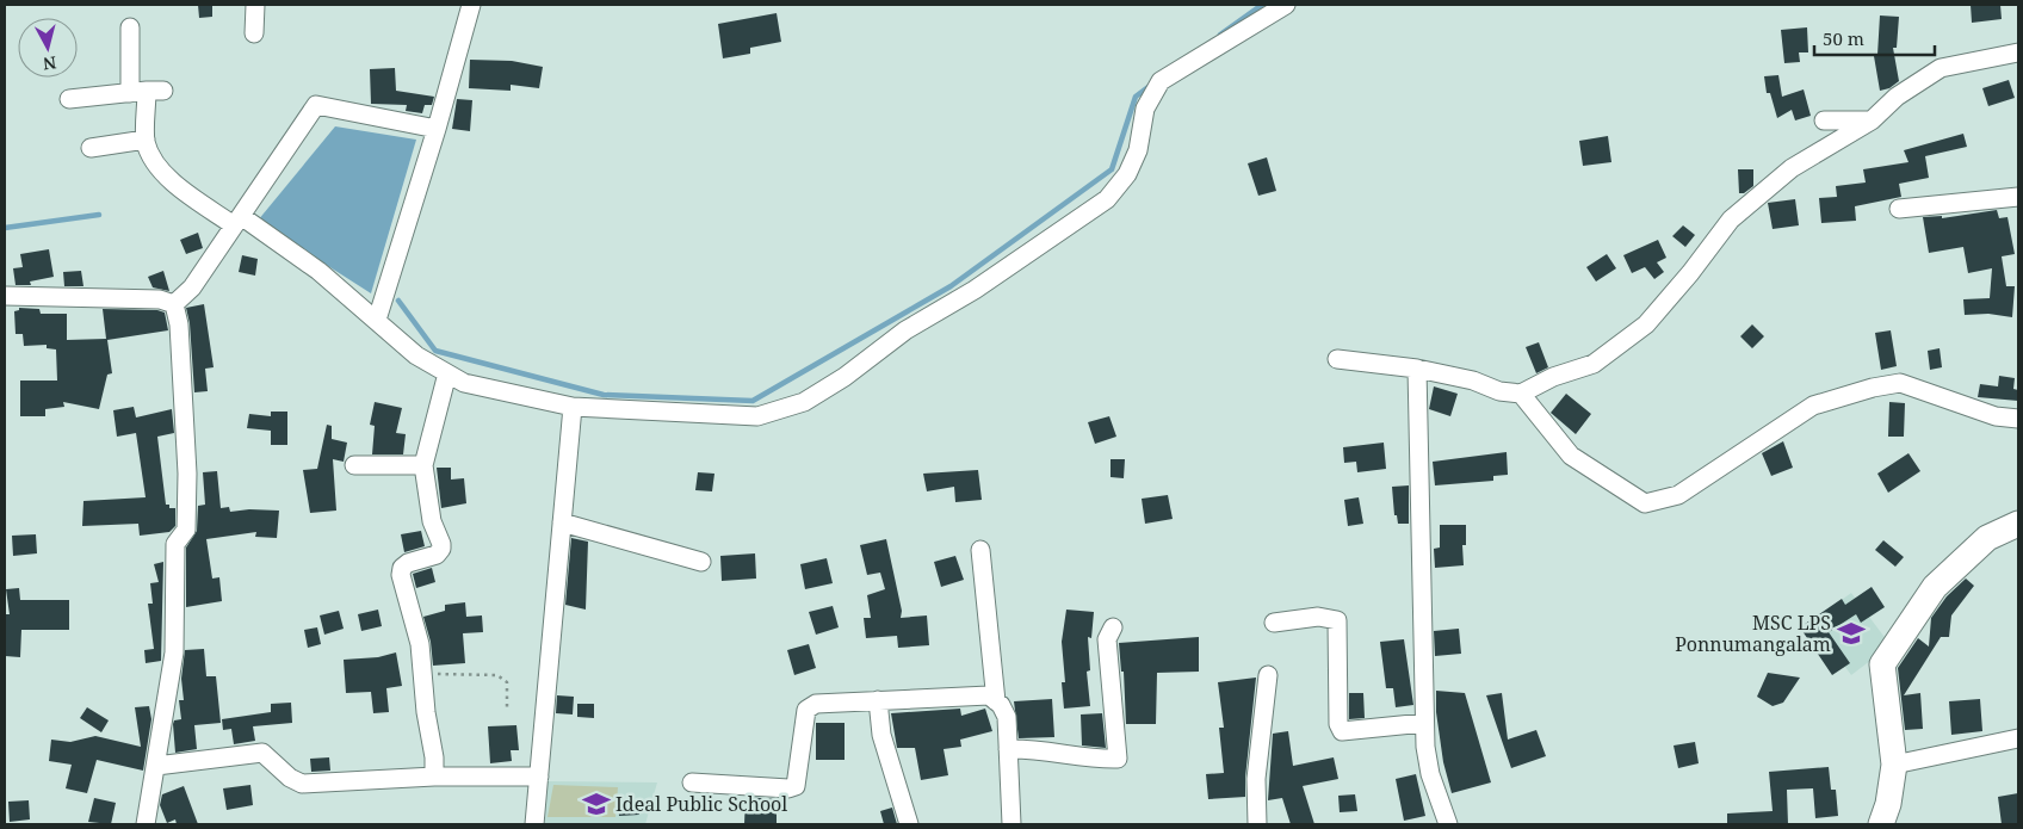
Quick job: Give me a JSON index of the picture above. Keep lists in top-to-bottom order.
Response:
{
  "places": {
    "school or university": ["MSC LPS Ponnumangalam", "Ideal Public School"]
  },
  "scale_bar": "50 m",
  "north": "bottom"
}
